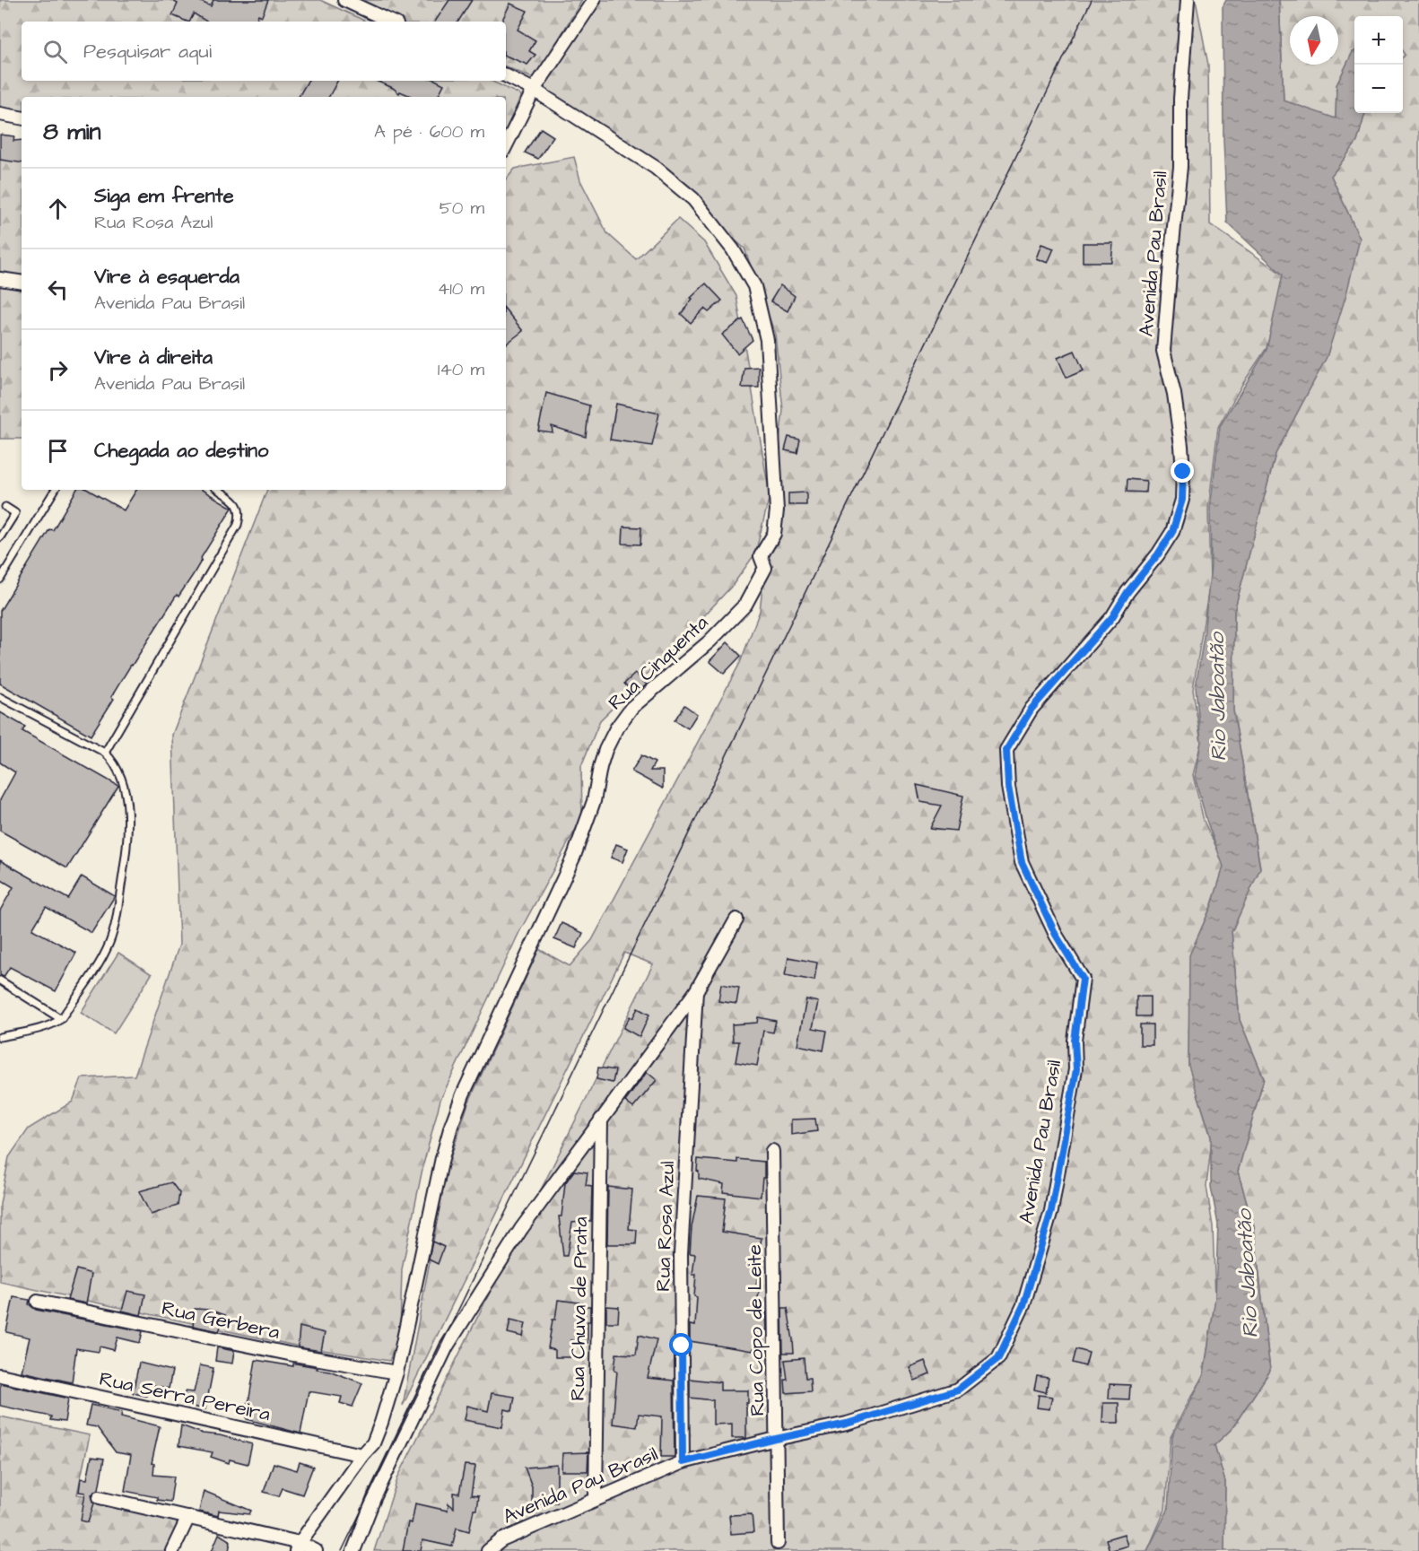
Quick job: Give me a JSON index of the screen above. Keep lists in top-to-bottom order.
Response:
{
  "streets": {
    "street": [
      "Avenida Pau Brasil",
      "Rua Cinquenta",
      "Rua Rosa Azul",
      "Rua Chuva de Prata",
      "Rua Gerbera",
      "Rua Copo de Leite",
      "Rua Serra Pereira"
    ]
  },
  "crossings": [
    ["Avenida Pau Brasil", "Rua Rosa Azul"],
    ["Avenida Pau Brasil", "Rua Chuva de Prata"],
    ["Avenida Pau Brasil", "Rua Copo de Leite"],
    ["Rua Cinquenta", "Rua Gerbera"],
    ["Rua Cinquenta", "Rua Serra Pereira"]
  ],
  "water": ["Rio Jaboatão"],
  "north": "bottom",
  "page": {
    "map_buttons": ["+", "−"],
    "search": "Pesquisar aqui",
    "heading": ["8 min", "A pé · 600 m"],
    "list": [
      ["Siga em frente", "Rua Rosa Azul", "50 m"],
      ["Vire à esquerda", "Avenida Pau Brasil", "410 m"],
      ["Vire à direita", "Avenida Pau Brasil", "140 m"],
      "Chegada ao destino"
    ]
  }
}
